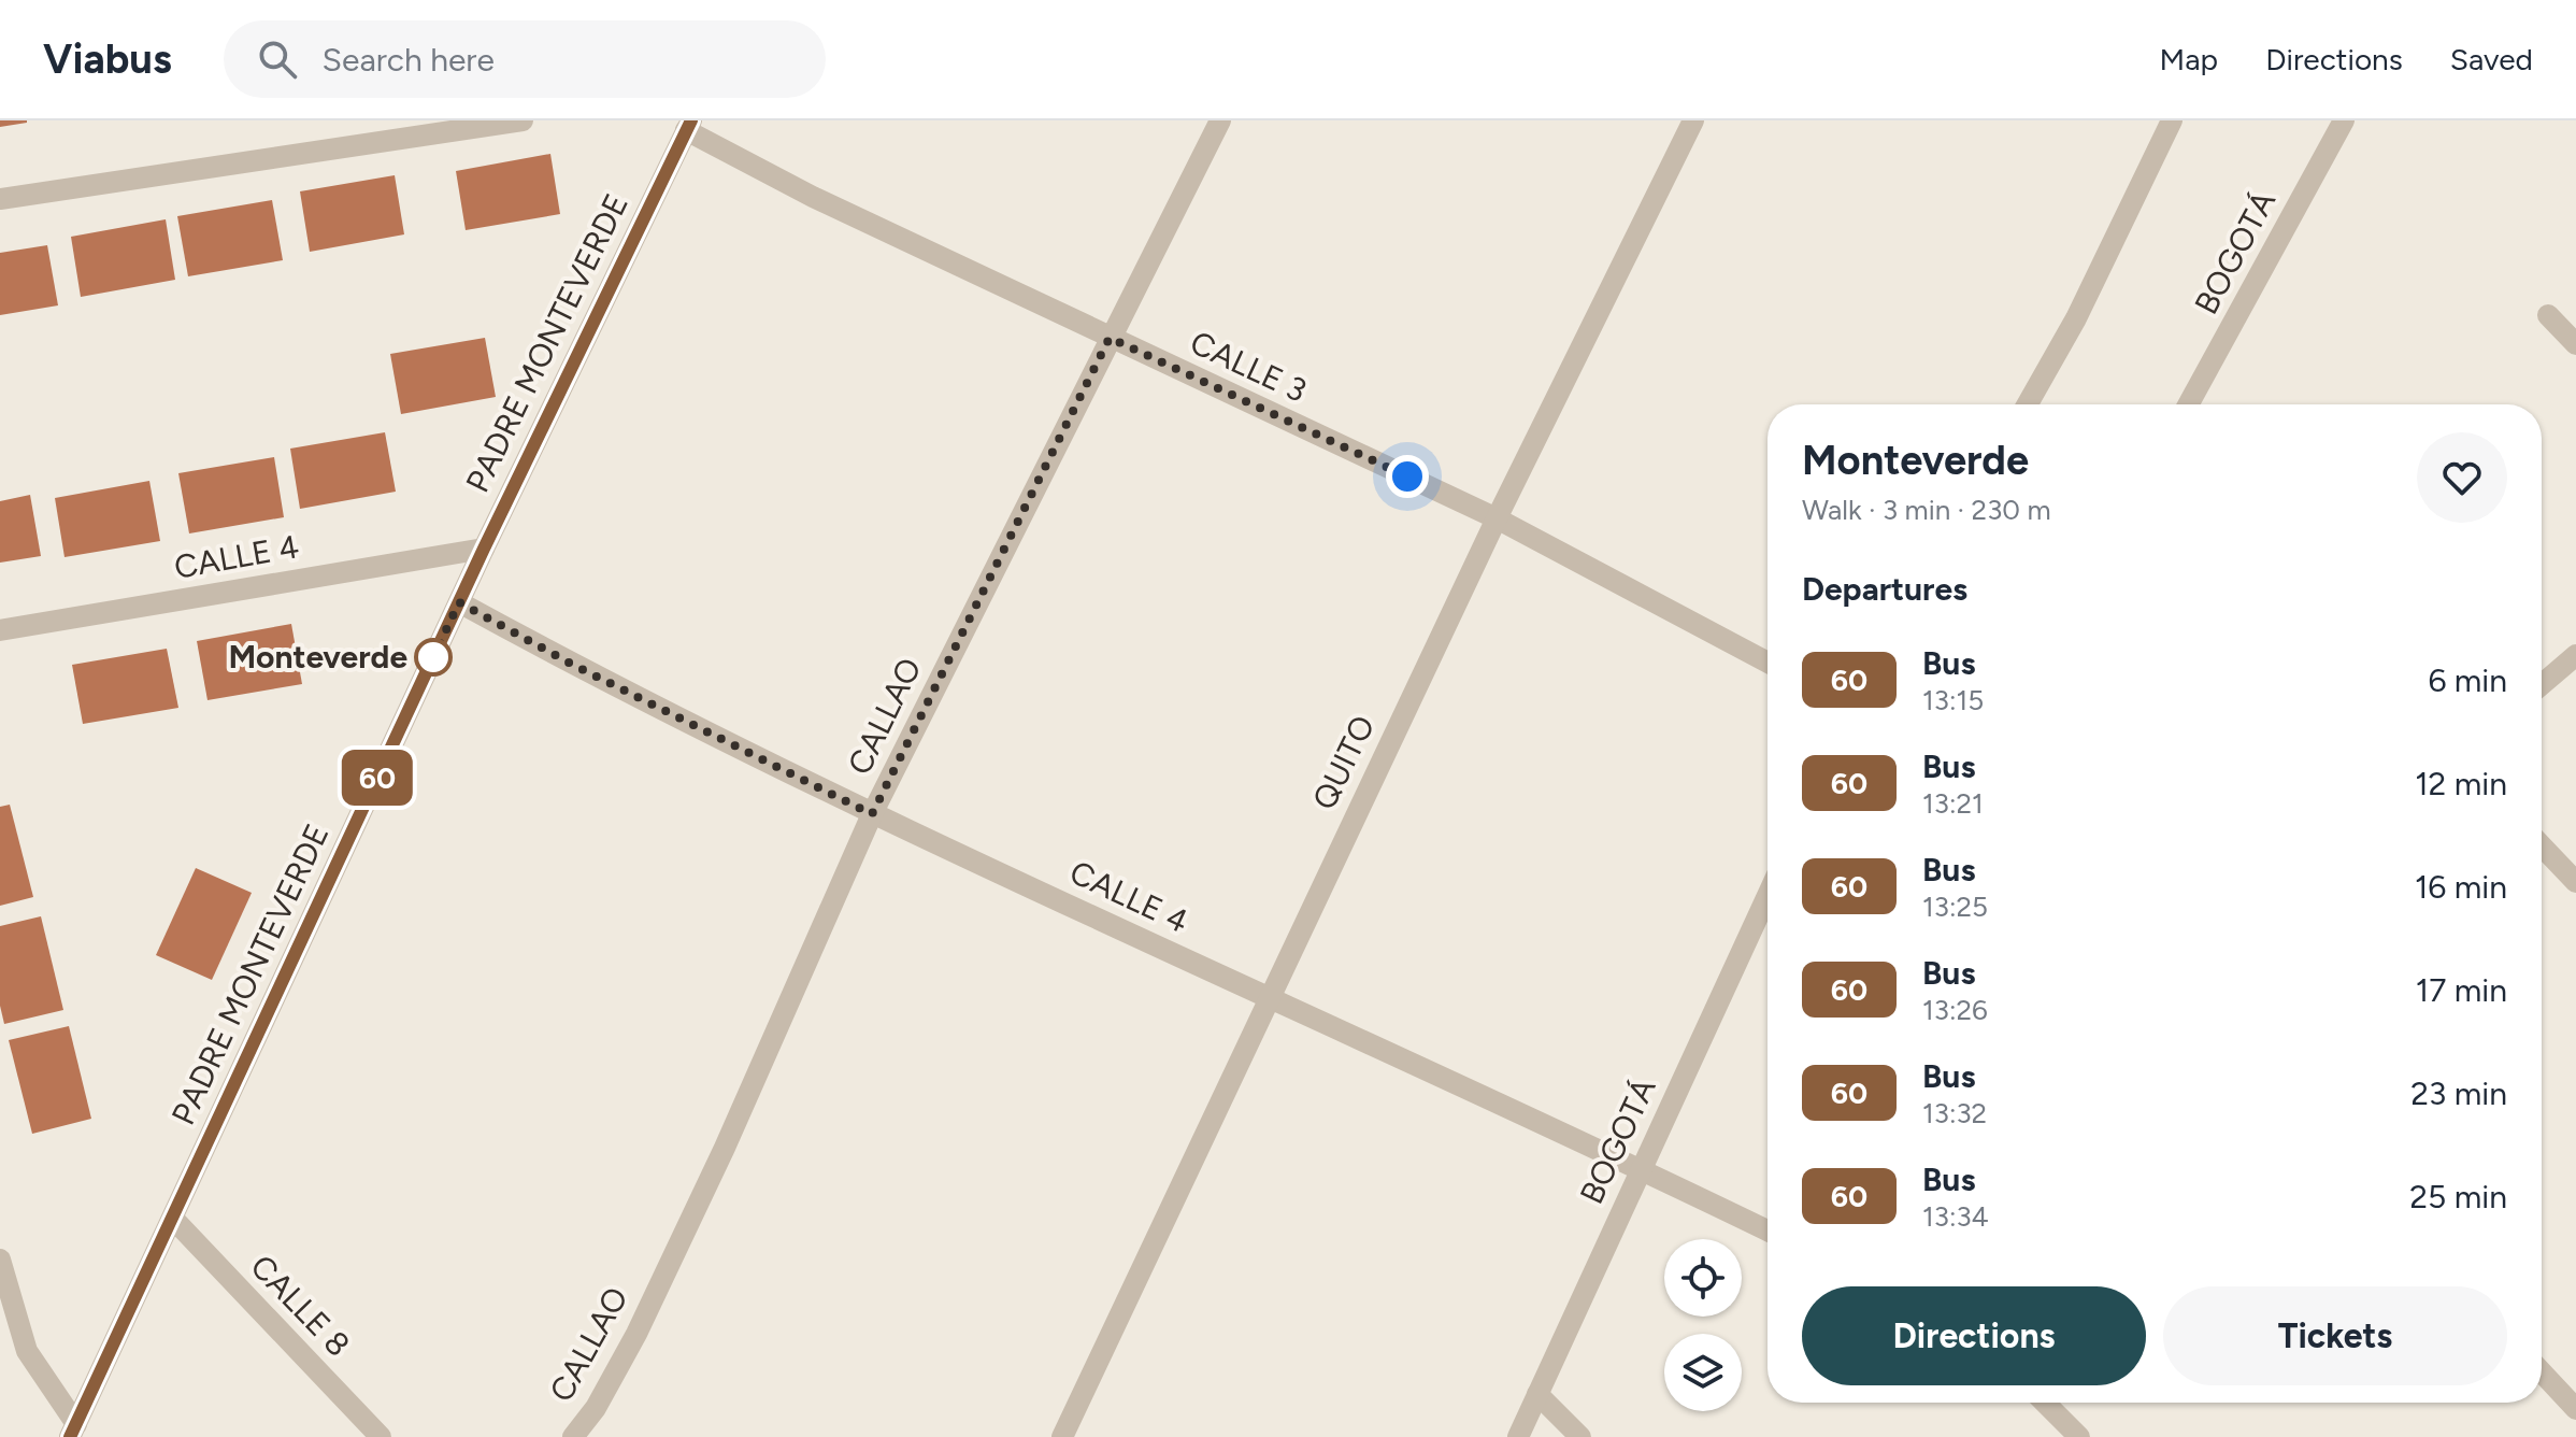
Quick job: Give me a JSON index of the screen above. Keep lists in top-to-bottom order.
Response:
{
  "streets": {
    "street": [
      "BOGOTÁ",
      "PADRE MONTEVERDE",
      "CALLE 3",
      "CALLE 4",
      "CALLAO",
      "QUITO",
      "CALLE 8"
    ]
  },
  "crossings": [
    ["BOGOTÁ", "CALLE 4"],
    ["PADRE MONTEVERDE", "CALLE 3"],
    ["PADRE MONTEVERDE", "CALLE 4"],
    ["PADRE MONTEVERDE", "CALLE 8"],
    ["CALLE 3", "CALLAO"],
    ["CALLE 3", "QUITO"],
    ["CALLE 4", "CALLAO"],
    ["CALLE 4", "QUITO"]
  ],
  "places": ["Monteverde"],
  "lines": ["bus line 60"],
  "page": {
    "header": "Viabus",
    "search": "Search here",
    "nav": ["Map", "Directions", "Saved"],
    "on_map": "60",
    "heading": [
      ["Monteverde", "Walk · 3 min · 230 m"],
      "Departures"
    ],
    "list": [
      {
        "mark": "60",
        "name": "Bus",
        "note": "13:15",
        "value": "6 min"
      },
      {
        "mark": "60",
        "name": "Bus",
        "note": "13:21",
        "value": "12 min"
      },
      {
        "mark": "60",
        "name": "Bus",
        "note": "13:25",
        "value": "16 min"
      },
      {
        "mark": "60",
        "name": "Bus",
        "note": "13:26",
        "value": "17 min"
      },
      {
        "mark": "60",
        "name": "Bus",
        "note": "13:32",
        "value": "23 min"
      },
      {
        "mark": "60",
        "name": "Bus",
        "note": "13:34",
        "value": "25 min"
      }
    ],
    "buttons": ["Directions", "Tickets"]
  }
}
